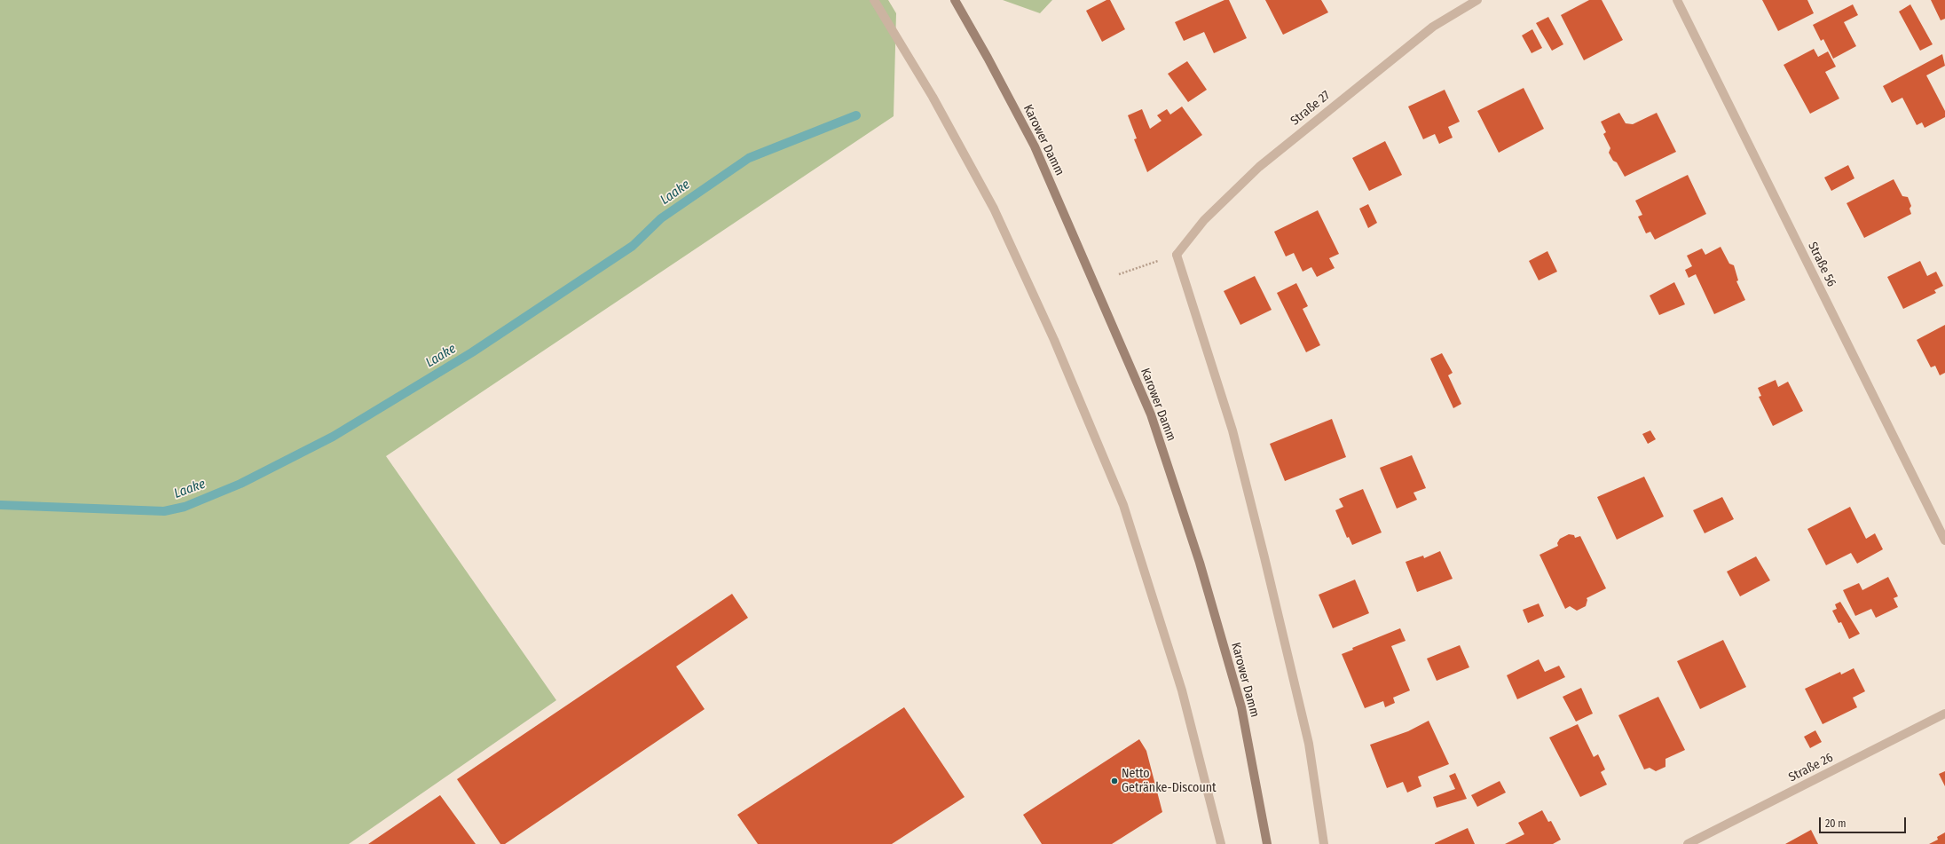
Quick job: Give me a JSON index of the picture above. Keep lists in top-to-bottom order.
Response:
{
  "streets": {
    "main road": ["Karower Damm"],
    "street": ["Straße 27", "Straße 56", "Straße 26"]
  },
  "water": ["Laake"],
  "places": ["Netto Getränke-Discount"],
  "scale_bar": "20 m"
}
